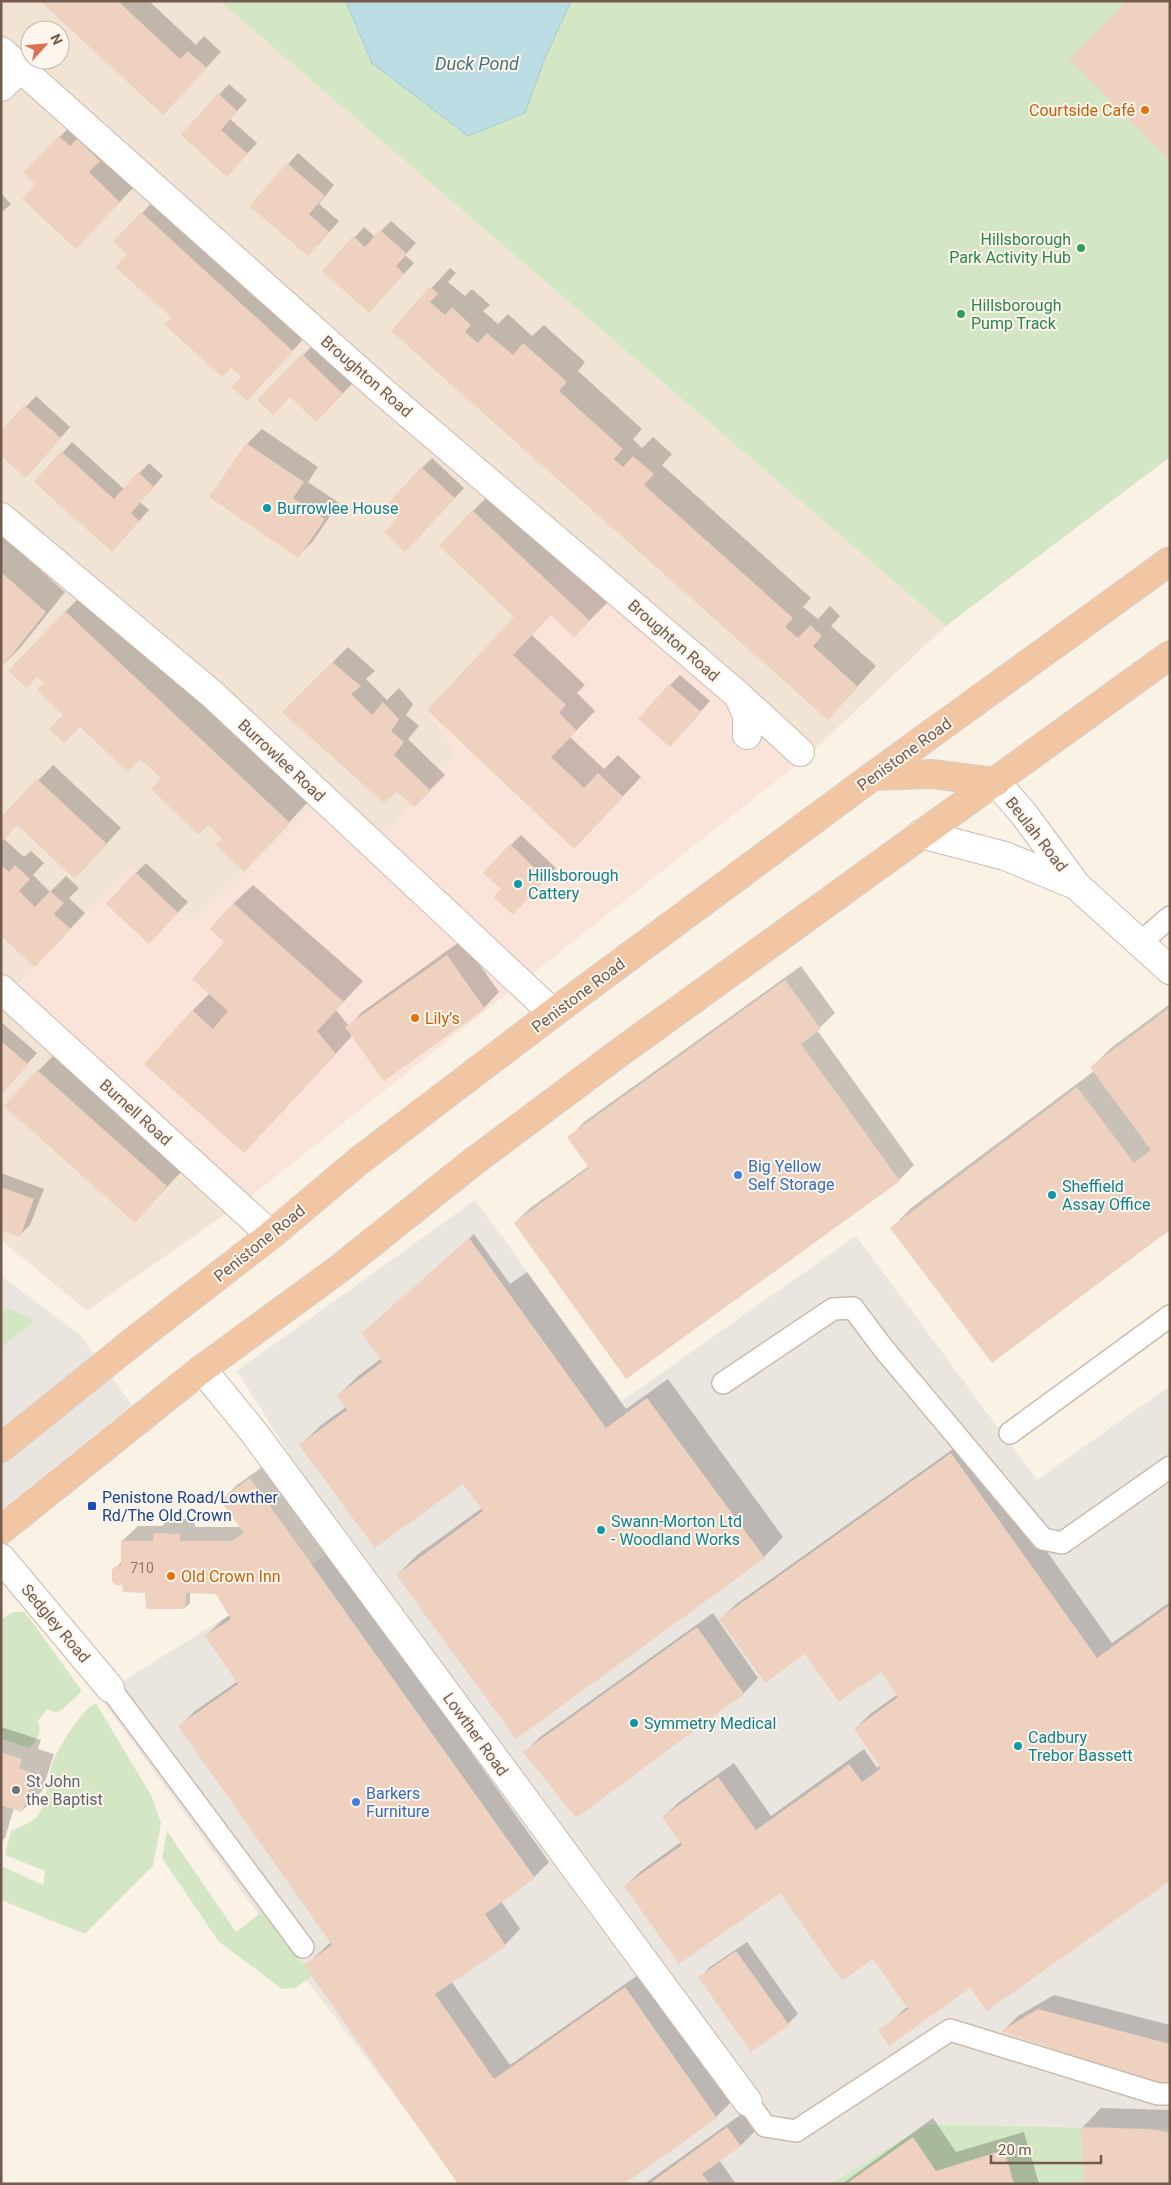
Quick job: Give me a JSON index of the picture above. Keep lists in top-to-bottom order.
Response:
{
  "streets": {
    "highway": ["Penistone Road"],
    "street": [
      "Broughton Road",
      "Burrowlee Road",
      "Beulah Road",
      "Burnell Road",
      "Sedgley Road",
      "Lowther Road"
    ]
  },
  "crossings": [
    ["Penistone Road", "Burrowlee Road"],
    ["Penistone Road", "Burnell Road"]
  ],
  "water": ["Duck Pond"],
  "places": {
    "other": [
      "Courtside Café",
      "Hillsborough Park Activity Hub",
      "Hillsborough Pump Track",
      "Burrowlee House",
      "Hillsborough Cattery",
      "Lily’s",
      "Big Yellow Self Storage",
      "Sheffield Assay Office",
      "Swann-Morton Ltd - Woodland Works",
      "Old Crown Inn",
      "Symmetry Medical",
      "Cadbury Trebor Bassett",
      "St John the Baptist",
      "Barkers Furniture"
    ],
    "transit": ["Penistone Road/Lowther Rd/The Old Crown"]
  },
  "house_numbers": ["710"],
  "scale_bar": "20 m",
  "north": "top right"
}
